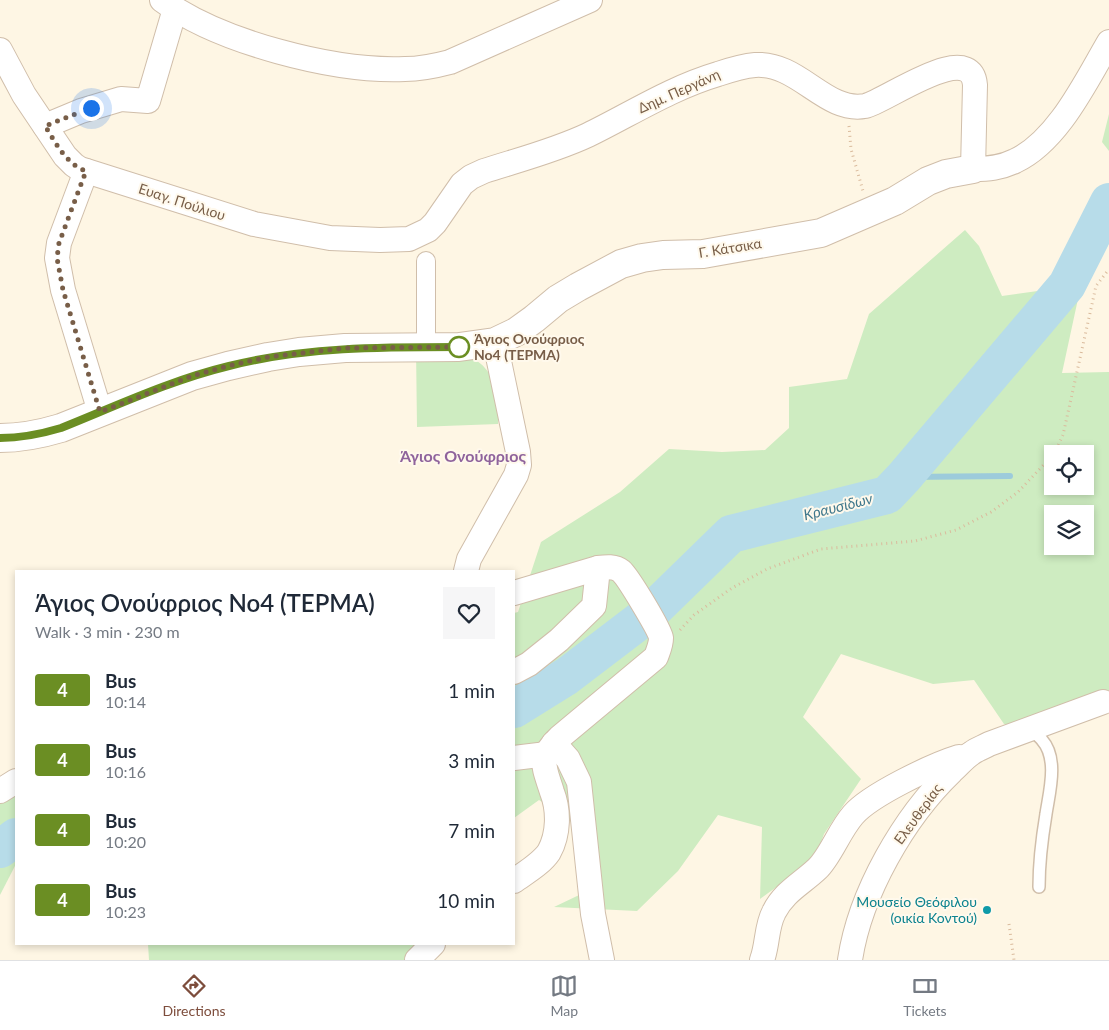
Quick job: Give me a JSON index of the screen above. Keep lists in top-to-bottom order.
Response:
{
  "streets": {
    "street": [
      "Δημ. Περγάνη",
      "Ευαγ. Πούλιου",
      "Γ. Κάτσικα",
      "Ελευθερίας"
    ]
  },
  "crossings": [
    ["Δημ. Περγάνη", "Ευαγ. Πούλιου"]
  ],
  "districts": ["Άγιος Ονούφριος"],
  "water": ["Κραυσίδων"],
  "places": ["Άγιος Ονούφριος Νο4 (ΤΕΡΜΑ)", "Μουσείο Θεόφιλου (οικία Κοντού)"],
  "lines": ["bus line 4"],
  "page": {
    "heading": ["Άγιος Ονούφριος Νο4 (ΤΕΡΜΑ)", "Walk · 3 min · 230 m"],
    "list": [
      {
        "mark": "4",
        "name": "Bus",
        "note": "10:14",
        "value": "1 min"
      },
      {
        "mark": "4",
        "name": "Bus",
        "note": "10:16",
        "value": "3 min"
      },
      {
        "mark": "4",
        "name": "Bus",
        "note": "10:20",
        "value": "7 min"
      },
      {
        "mark": "4",
        "name": "Bus",
        "note": "10:23",
        "value": "10 min"
      }
    ],
    "tabs": ["Directions", "Map", "Tickets"]
  }
}
